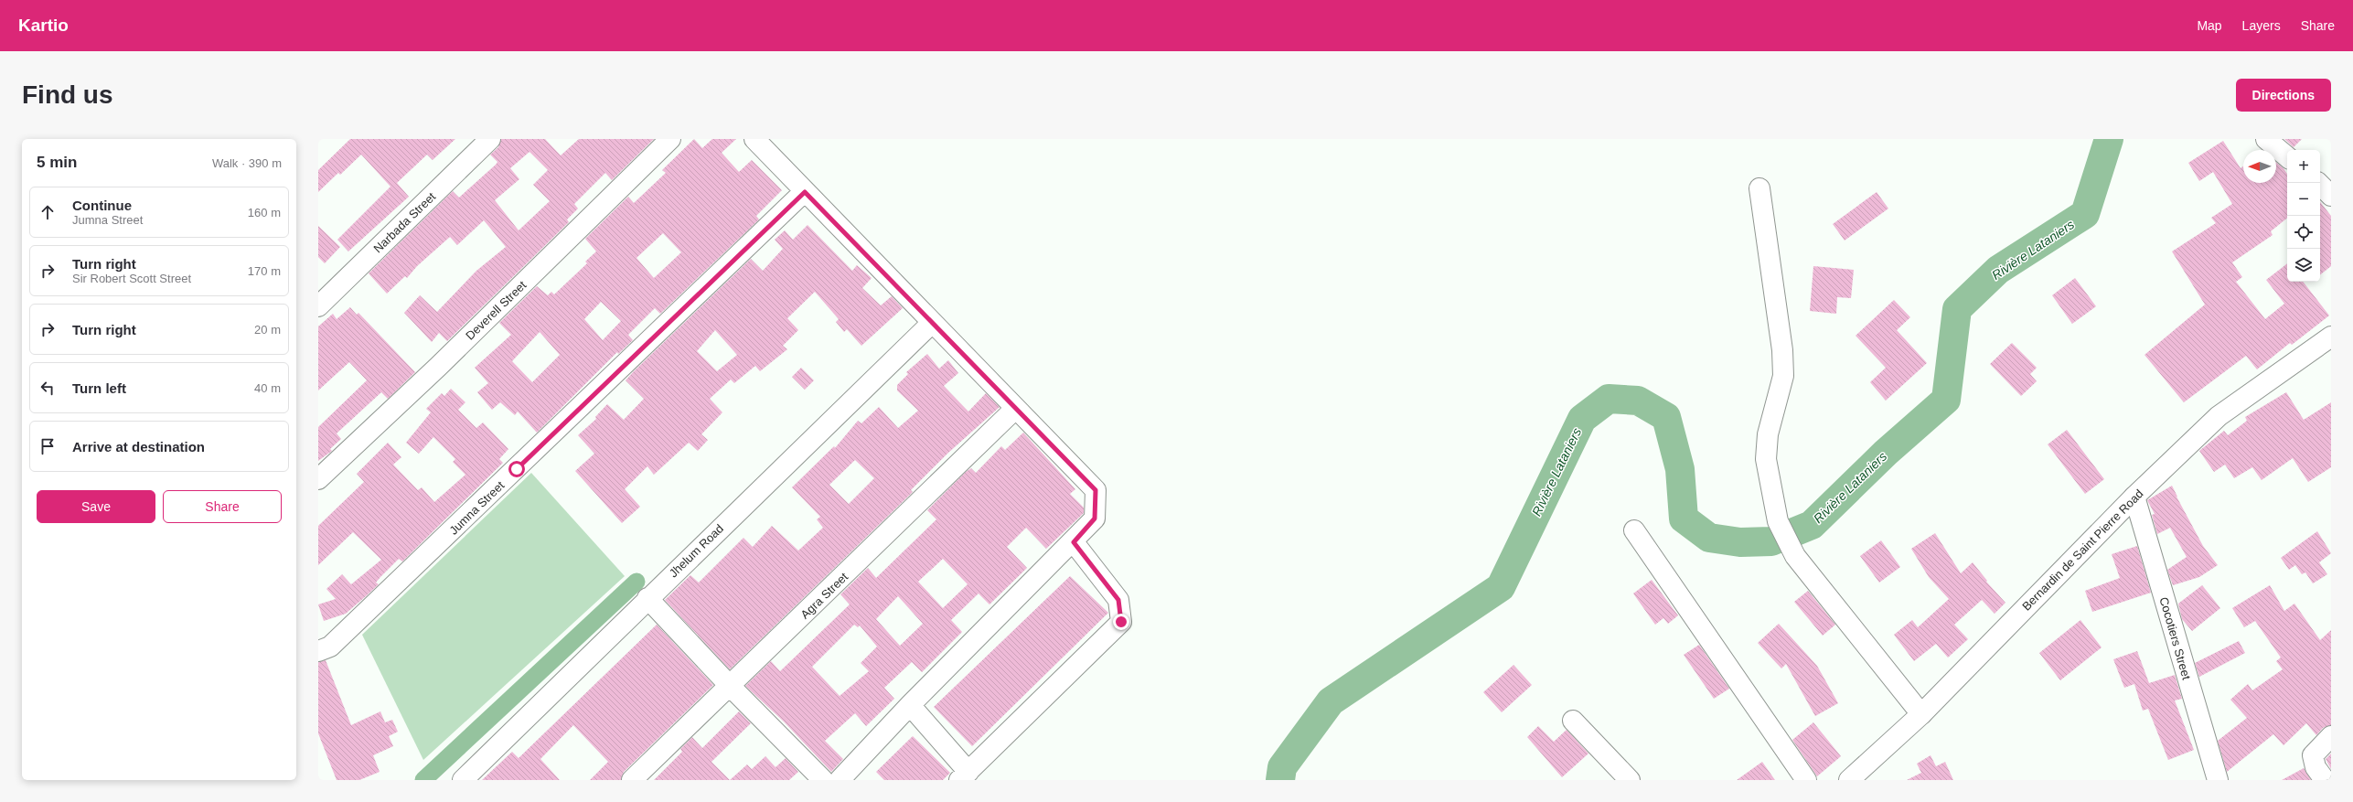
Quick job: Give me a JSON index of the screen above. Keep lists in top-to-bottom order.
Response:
{
  "streets": {
    "street": [
      "Narbada Street",
      "Deverell Street",
      "Jumna Street",
      "Bernardin de Saint Pierre Road",
      "Jhelum Road",
      "Agra Street",
      "Cocotiers Street"
    ]
  },
  "crossings": [
    ["Bernardin de Saint Pierre Road", "Cocotiers Street"]
  ],
  "water": ["Rivière Lataniers"],
  "north": "left",
  "page": {
    "header": "Kartio",
    "nav": ["Map", "Layers", "Share"],
    "buttons": [
      "Directions",
      ["Save", "Share"]
    ],
    "title": "Find us",
    "heading": ["5 min", "Walk · 390 m"],
    "map_buttons": ["+", "−"],
    "list": [
      ["Continue", "Jumna Street", "160 m"],
      ["Turn right", "Sir Robert Scott Street", "170 m"],
      ["Turn right", "20 m"],
      ["Turn left", "40 m"],
      "Arrive at destination"
    ]
  }
}
